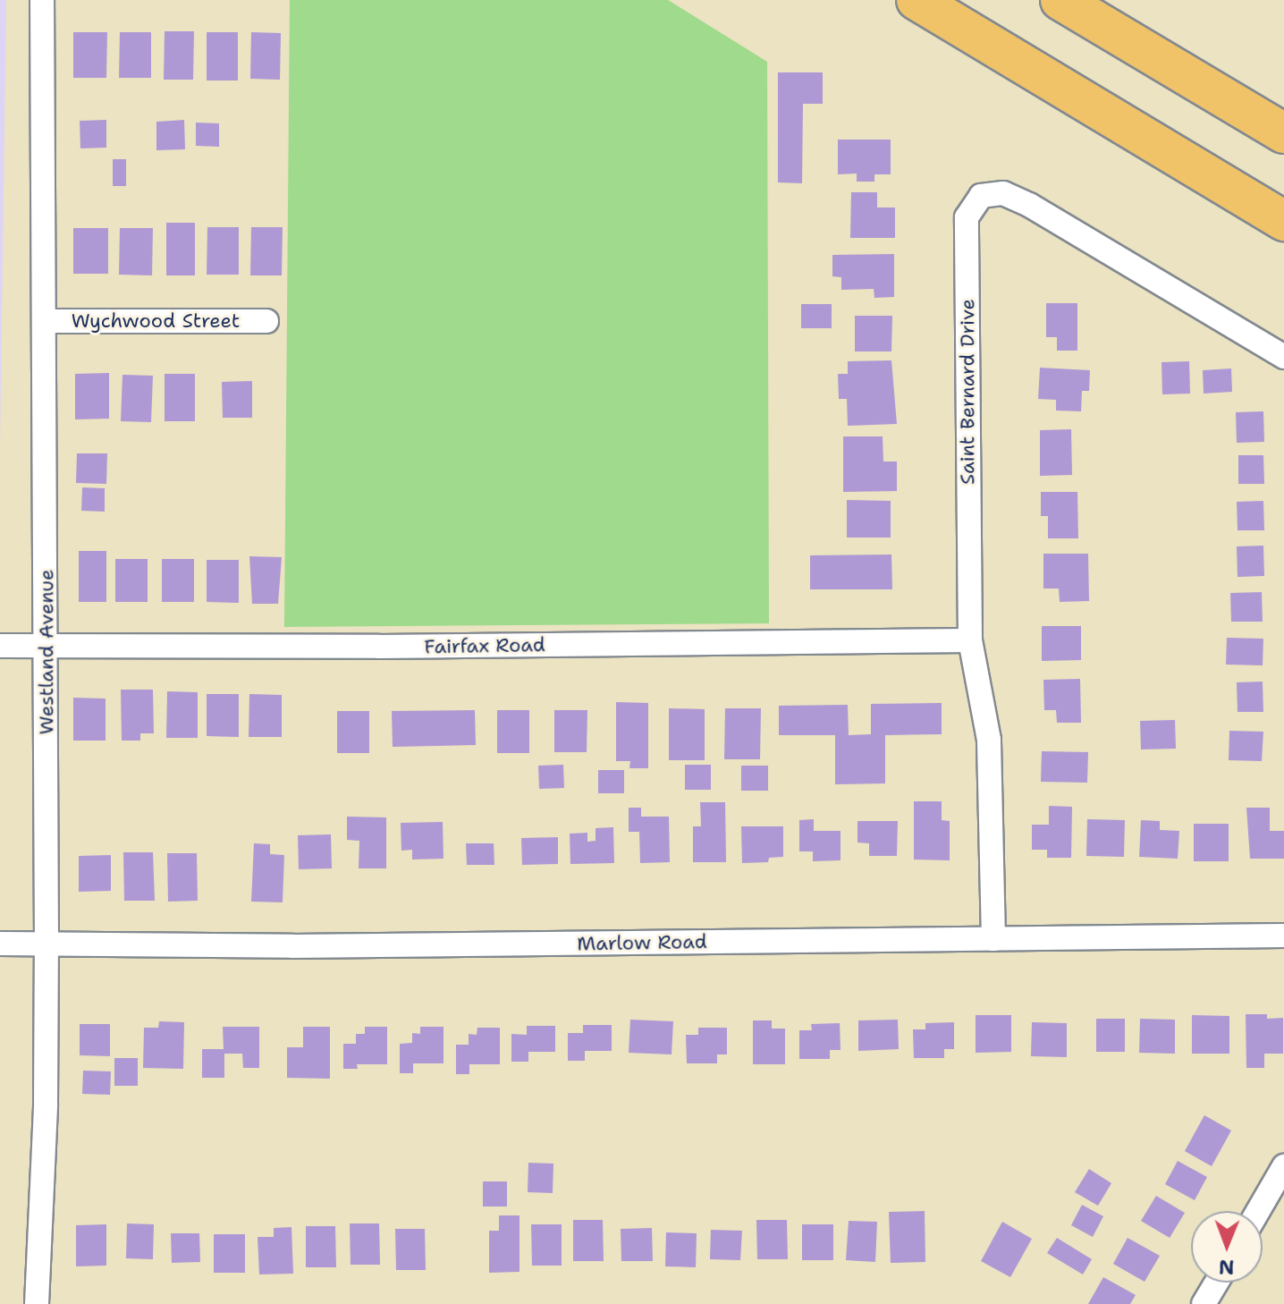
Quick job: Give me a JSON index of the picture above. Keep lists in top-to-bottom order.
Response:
{
  "streets": {
    "street": [
      "Wychwood Street",
      "Saint Bernard Drive",
      "Fairfax Road",
      "Westland Avenue",
      "Marlow Road"
    ]
  },
  "crossings": [
    ["Wychwood Street", "Westland Avenue"],
    ["Saint Bernard Drive", "Fairfax Road"],
    ["Saint Bernard Drive", "Marlow Road"],
    ["Fairfax Road", "Westland Avenue"],
    ["Westland Avenue", "Marlow Road"]
  ],
  "north": "bottom"
}
